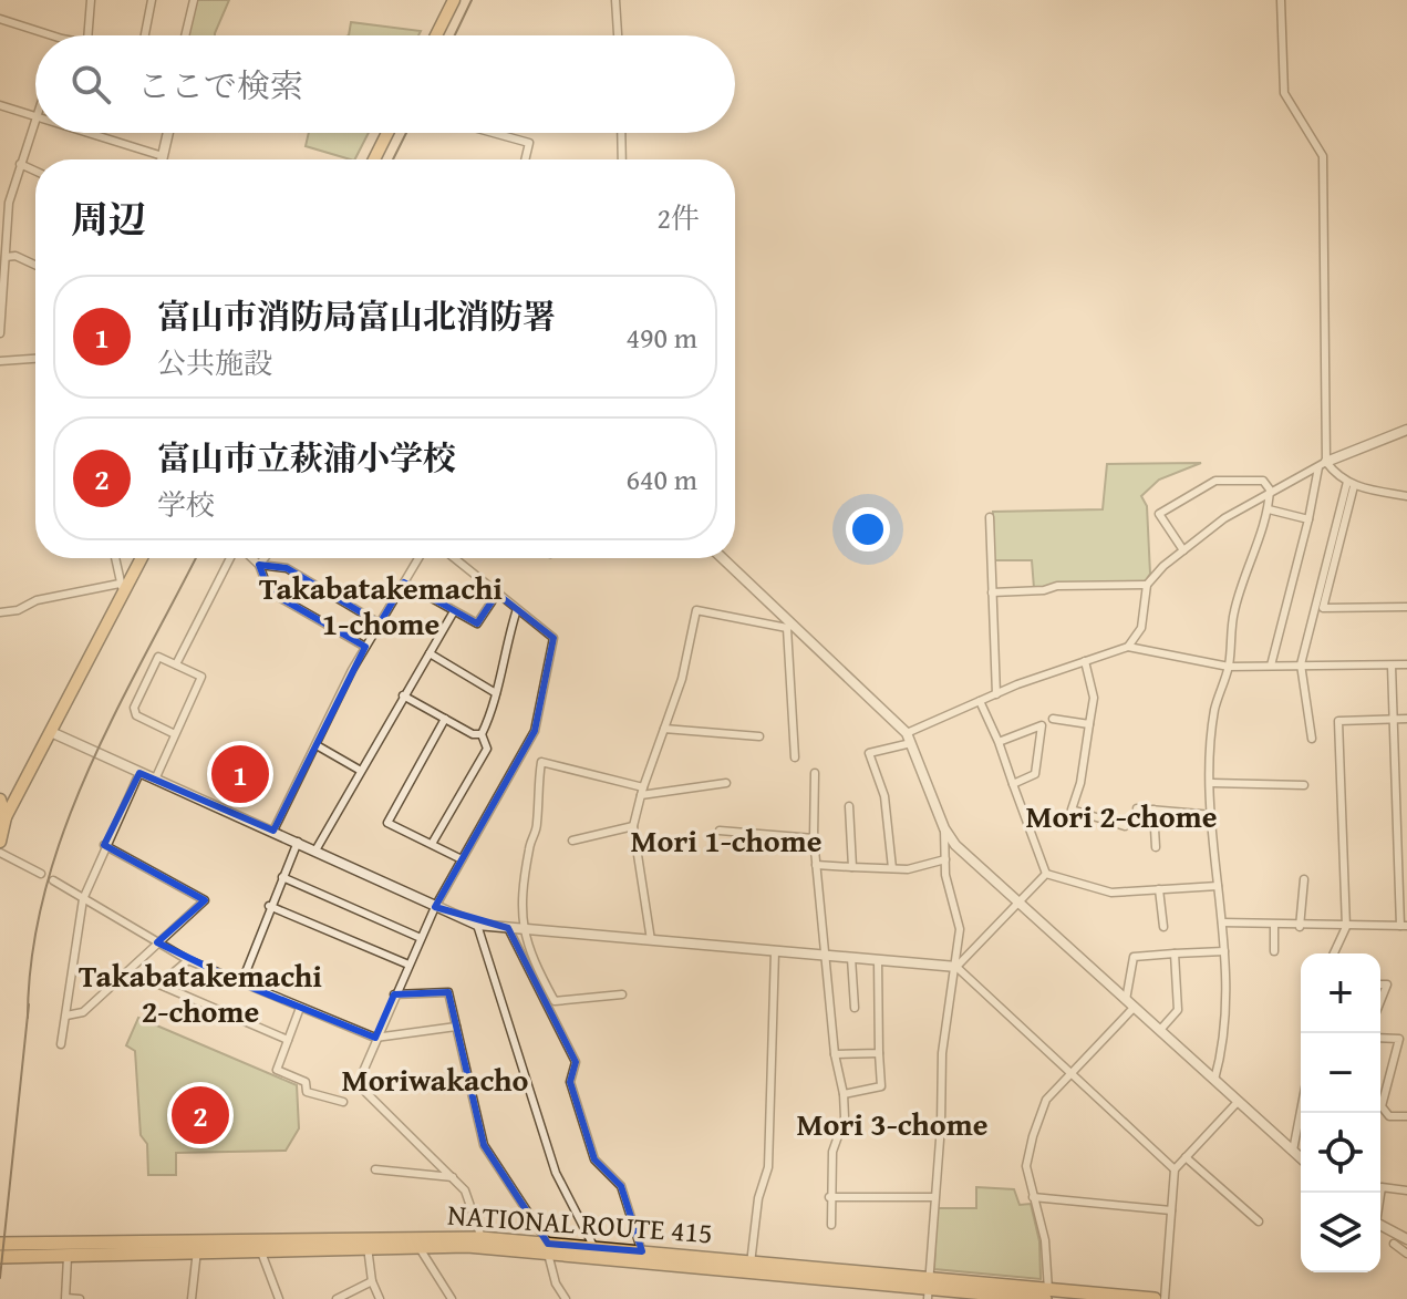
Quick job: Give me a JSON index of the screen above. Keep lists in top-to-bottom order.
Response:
{
  "streets": {
    "highway": ["NATIONAL ROUTE 415"]
  },
  "districts": [
    "Takabatakemachi 1-chome",
    "Mori 2-chome",
    "Mori 1-chome",
    "Takabatakemachi 2-chome",
    "Moriwakacho",
    "Mori 3-chome"
  ],
  "page": {
    "search": "ここで検索",
    "heading": ["周辺", "2件"],
    "list": [
      {
        "mark": "1",
        "name": "富山市消防局富山北消防署",
        "note": "公共施設",
        "value": "490 m"
      },
      {
        "mark": "2",
        "name": "富山市立萩浦小学校",
        "note": "学校",
        "value": "640 m"
      }
    ],
    "pins": ["1", "2"],
    "map_buttons": ["+", "−"]
  }
}
